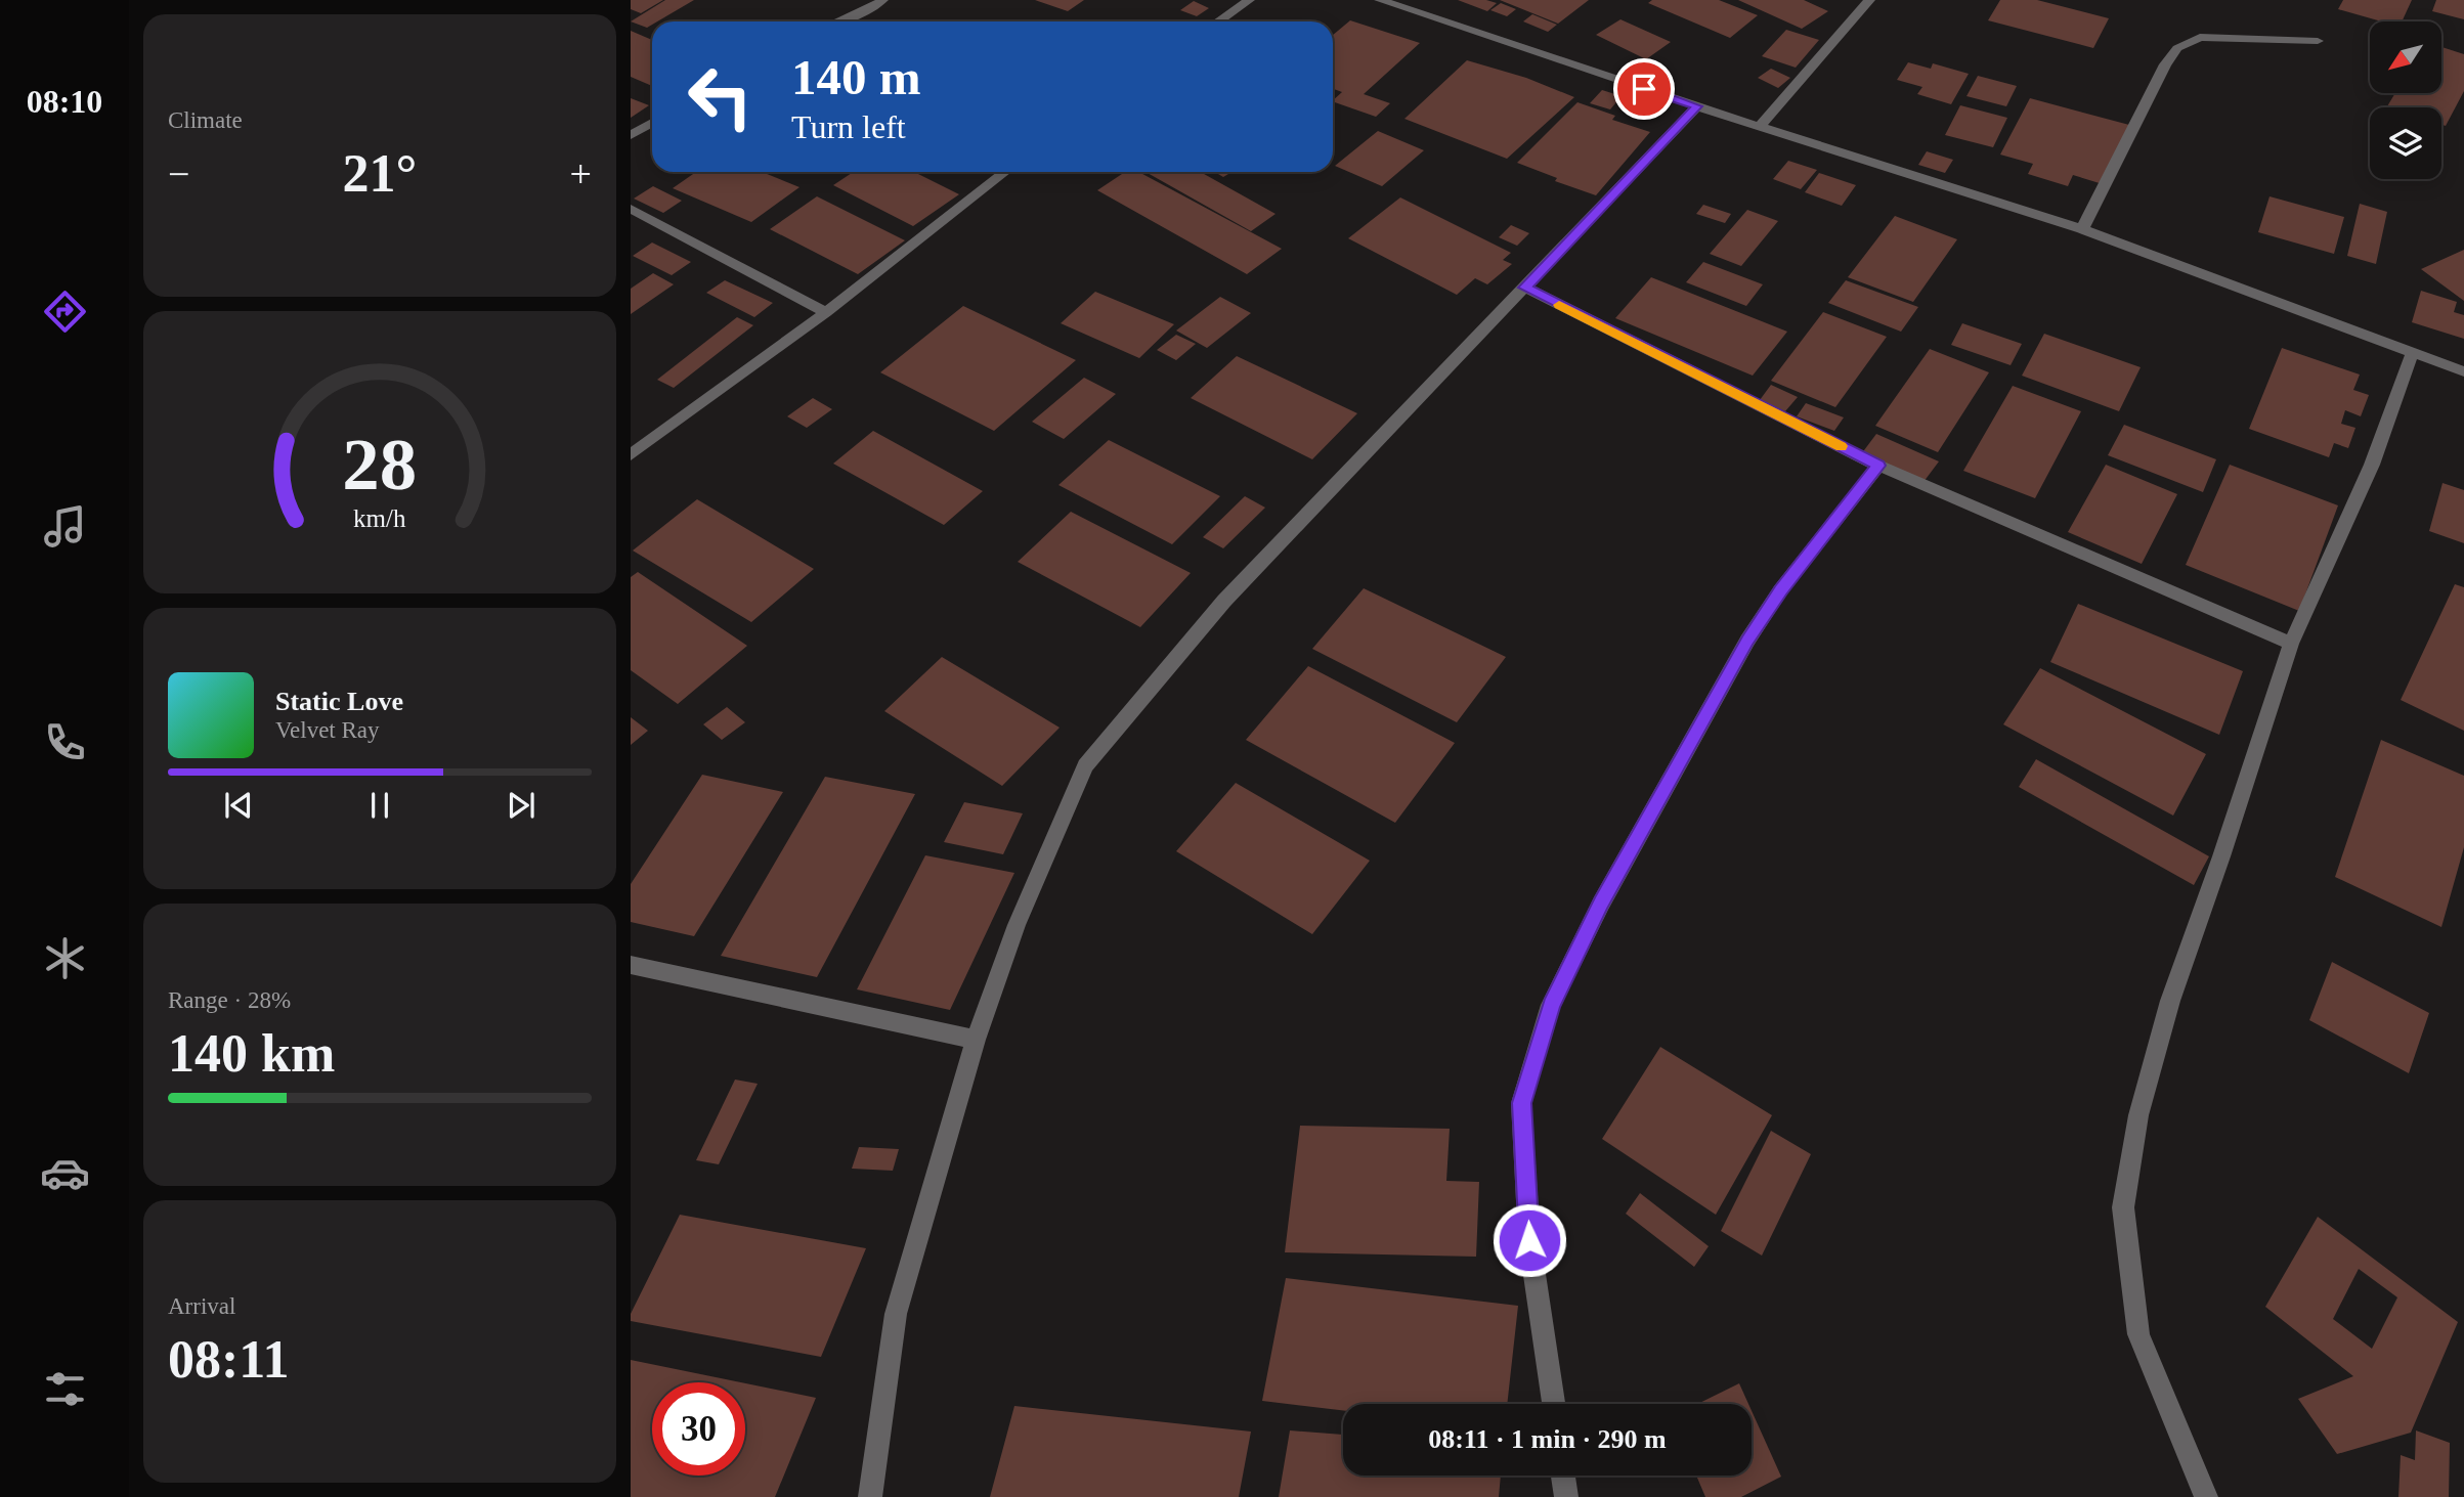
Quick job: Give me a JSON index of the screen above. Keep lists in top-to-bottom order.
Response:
{
  "north": "bottom left",
  "page": {
    "tabs": "08:10",
    "tile": [
      "Climate",
      ["Range · 28%", "140 km"],
      ["Arrival", "08:11"]
    ],
    "turn": ["140 m", "Turn left"],
    "heat": ["−", "21°", "+"],
    "song": ["Static Love", "Velvet Ray"],
    "limit": "30",
    "trip": "08:11 · 1 min · 290 m",
    "gauge": ["28", "km/h"]
  }
}
